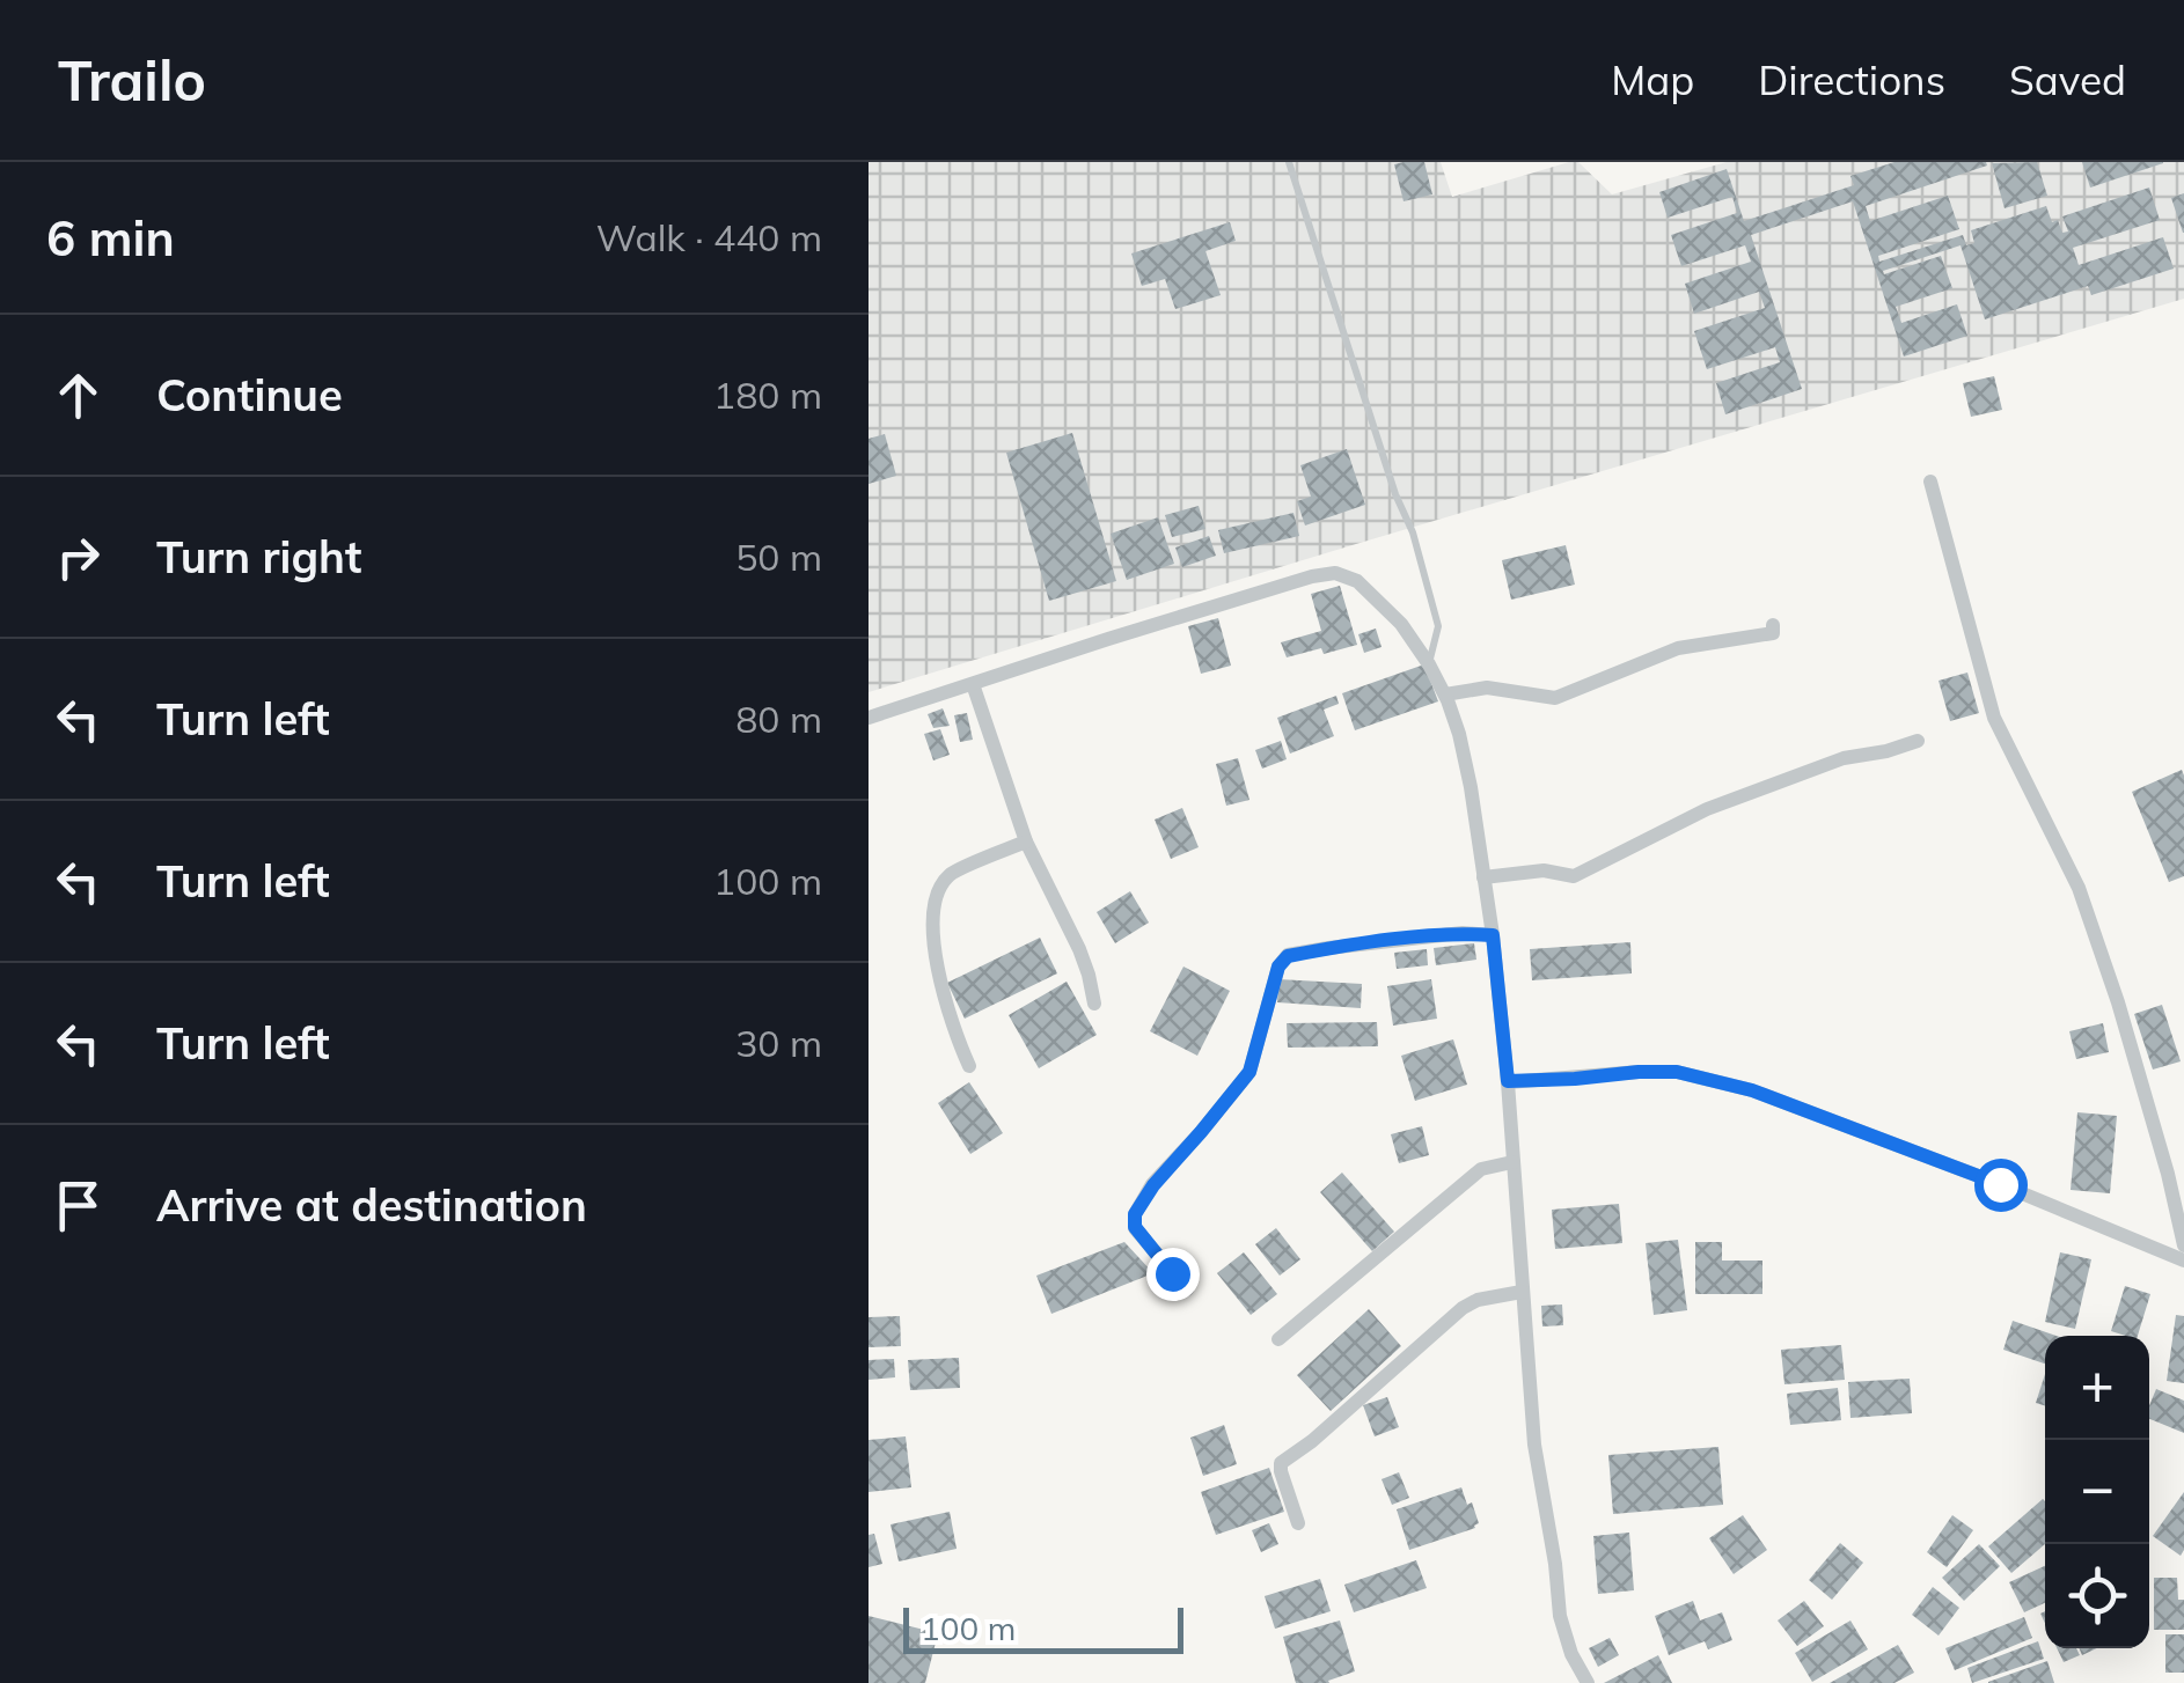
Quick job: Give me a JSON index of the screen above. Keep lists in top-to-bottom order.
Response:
{
  "scale_bar": "100 m",
  "page": {
    "header": "Trailo",
    "nav": ["Map", "Directions", "Saved"],
    "heading": ["6 min", "Walk · 440 m"],
    "list": [
      ["Continue", "180 m"],
      ["Turn right", "50 m"],
      ["Turn left", "80 m"],
      ["Turn left", "100 m"],
      ["Turn left", "30 m"],
      "Arrive at destination"
    ],
    "map_buttons": ["+", "−"],
    "scale": "100 m"
  }
}
